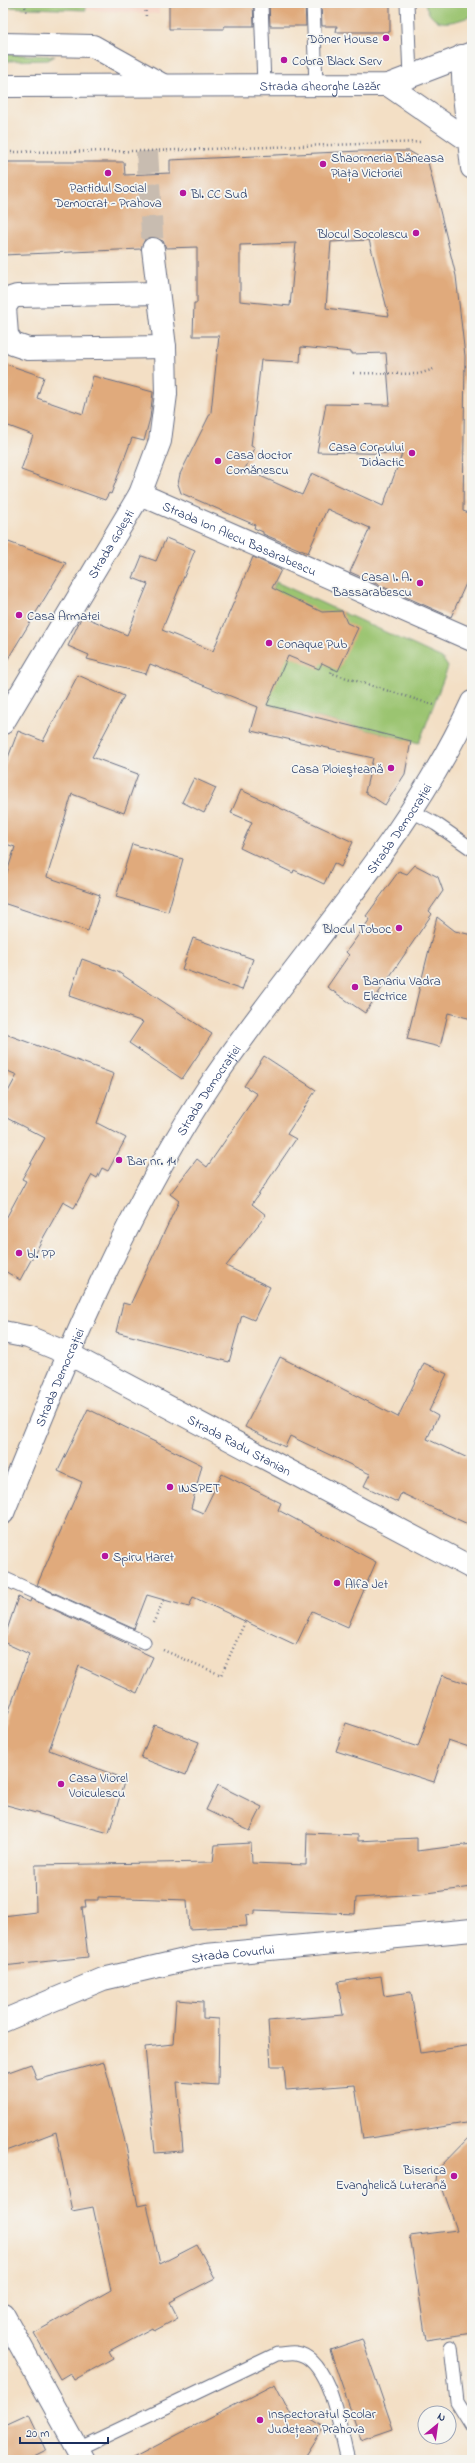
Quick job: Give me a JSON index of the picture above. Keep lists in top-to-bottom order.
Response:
{
  "streets": {
    "street": [
      "Strada Gheorghe Lazăr",
      "Strada Ion Alecu Basarabescu",
      "Strada Golești",
      "Strada Democrației",
      "Strada Radu Stanian",
      "Strada Covurlui"
    ]
  },
  "crossings": [
    ["Strada Ion Alecu Basarabescu", "Strada Golești"],
    ["Strada Democrației", "Strada Radu Stanian"]
  ],
  "places": [
    "Döner House",
    "Cobra Black Serv",
    "Shaormeria Băneasa Piața Victoriei",
    "Partidul Social Democrat - Prahova",
    "Bl. CC Sud",
    "Blocul Socolescu",
    "Casa Corpului Didactic",
    "Casa doctor Comănescu",
    "Casa I. A. Bassarabescu",
    "Casa Armatei",
    "Conaque Pub",
    "Casa Ploieşteană",
    "Blocul Toboc",
    "Banariu Vadra Electrice",
    "Bar nr. 14",
    "bl. PP",
    "INSPET",
    "Spiru Haret",
    "Alfa Jet",
    "Casa Viorel Voiculescu",
    "Biserica Evanghelică Luterană",
    "Inspectoratul Școlar Județean Prahova"
  ],
  "scale_bar": "20 m",
  "north": "top right"
}
